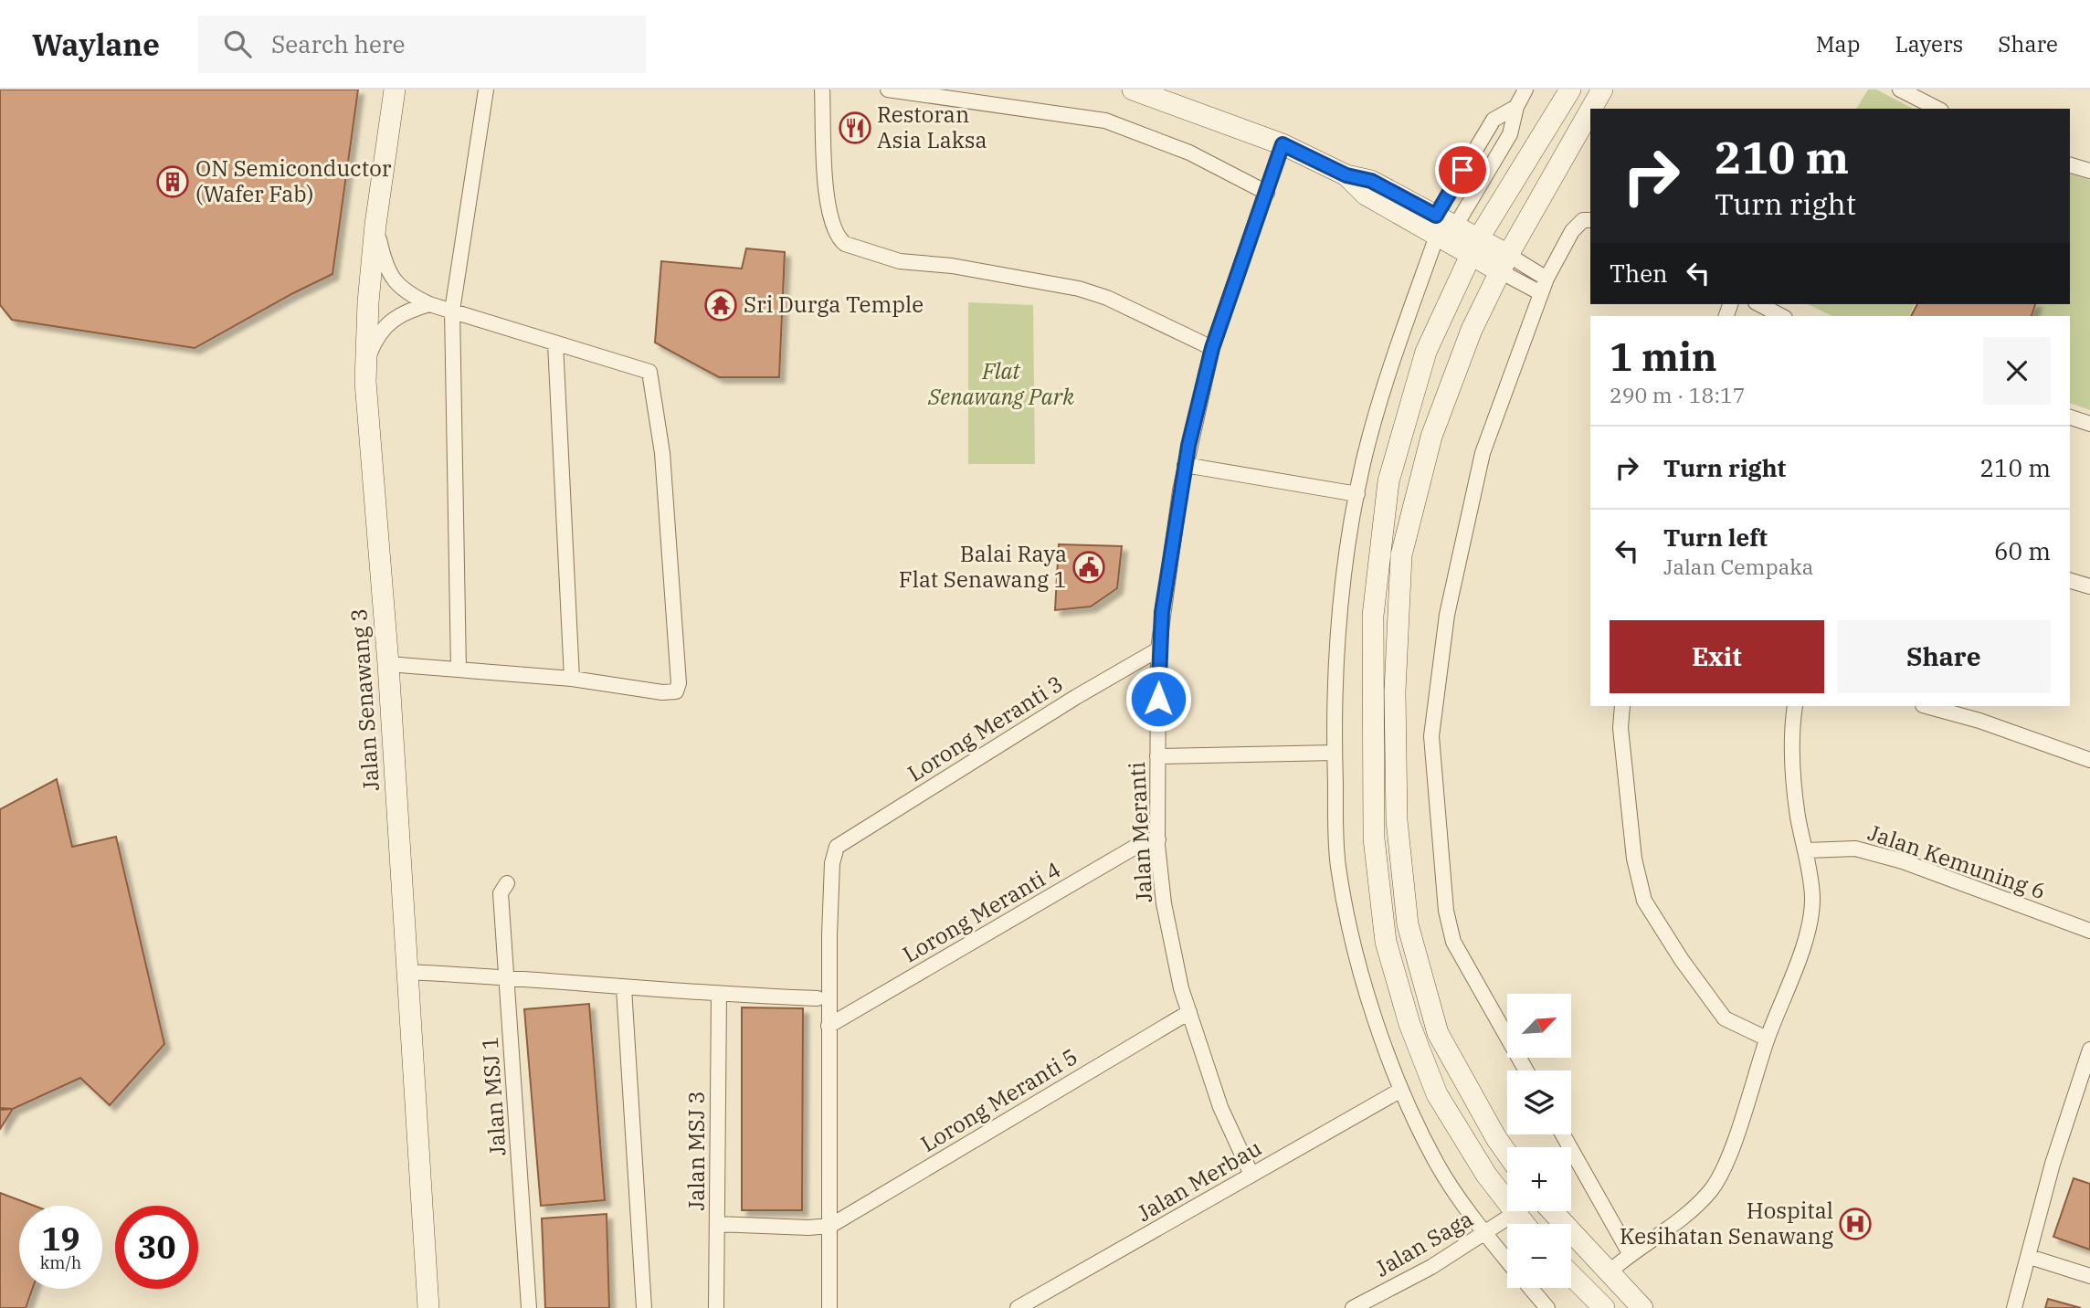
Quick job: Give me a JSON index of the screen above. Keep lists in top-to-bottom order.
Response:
{
  "streets": {
    "street": [
      "Jalan Senawang 3",
      "Lorong Meranti 3",
      "Jalan Meranti",
      "Jalan Kemuning 6",
      "Lorong Meranti 4",
      "Jalan MSJ 1",
      "Lorong Meranti 5",
      "Jalan MSJ 3",
      "Jalan Merbau",
      "Jalan Saga"
    ]
  },
  "crossings": [
    ["Lorong Meranti 3", "Jalan Meranti"],
    ["Lorong Meranti 3", "Lorong Meranti 4"],
    ["Jalan Meranti", "Lorong Meranti 4"],
    ["Jalan Meranti", "Lorong Meranti 5"],
    ["Jalan Meranti", "Jalan Merbau"]
  ],
  "parks": ["Flat Senawang Park"],
  "places": {
    "restaurant": ["Restoran Asia Laksa"],
    "building": ["ON Semiconductor (Wafer Fab)"],
    "temple": ["Sri Durga Temple"],
    "public building": ["Balai Raya Flat Senawang 1"],
    "hospital": ["Hospital Kesihatan Senawang"]
  },
  "north": "top right",
  "page": {
    "header": "Waylane",
    "search": "Search here",
    "nav": ["Map", "Layers", "Share"],
    "turn": ["210 m", "Turn right"],
    "then": "Then",
    "heading": ["1 min", "290 m · 18:17"],
    "list": [
      {
        "name": "Turn right",
        "value": "210 m"
      },
      {
        "name": "Turn left",
        "note": "Jalan Cempaka",
        "value": "60 m"
      }
    ],
    "buttons": ["Exit", "Share"],
    "map_buttons": ["+", "−"],
    "speed": "19 km/h",
    "limit": "30"
  }
}
